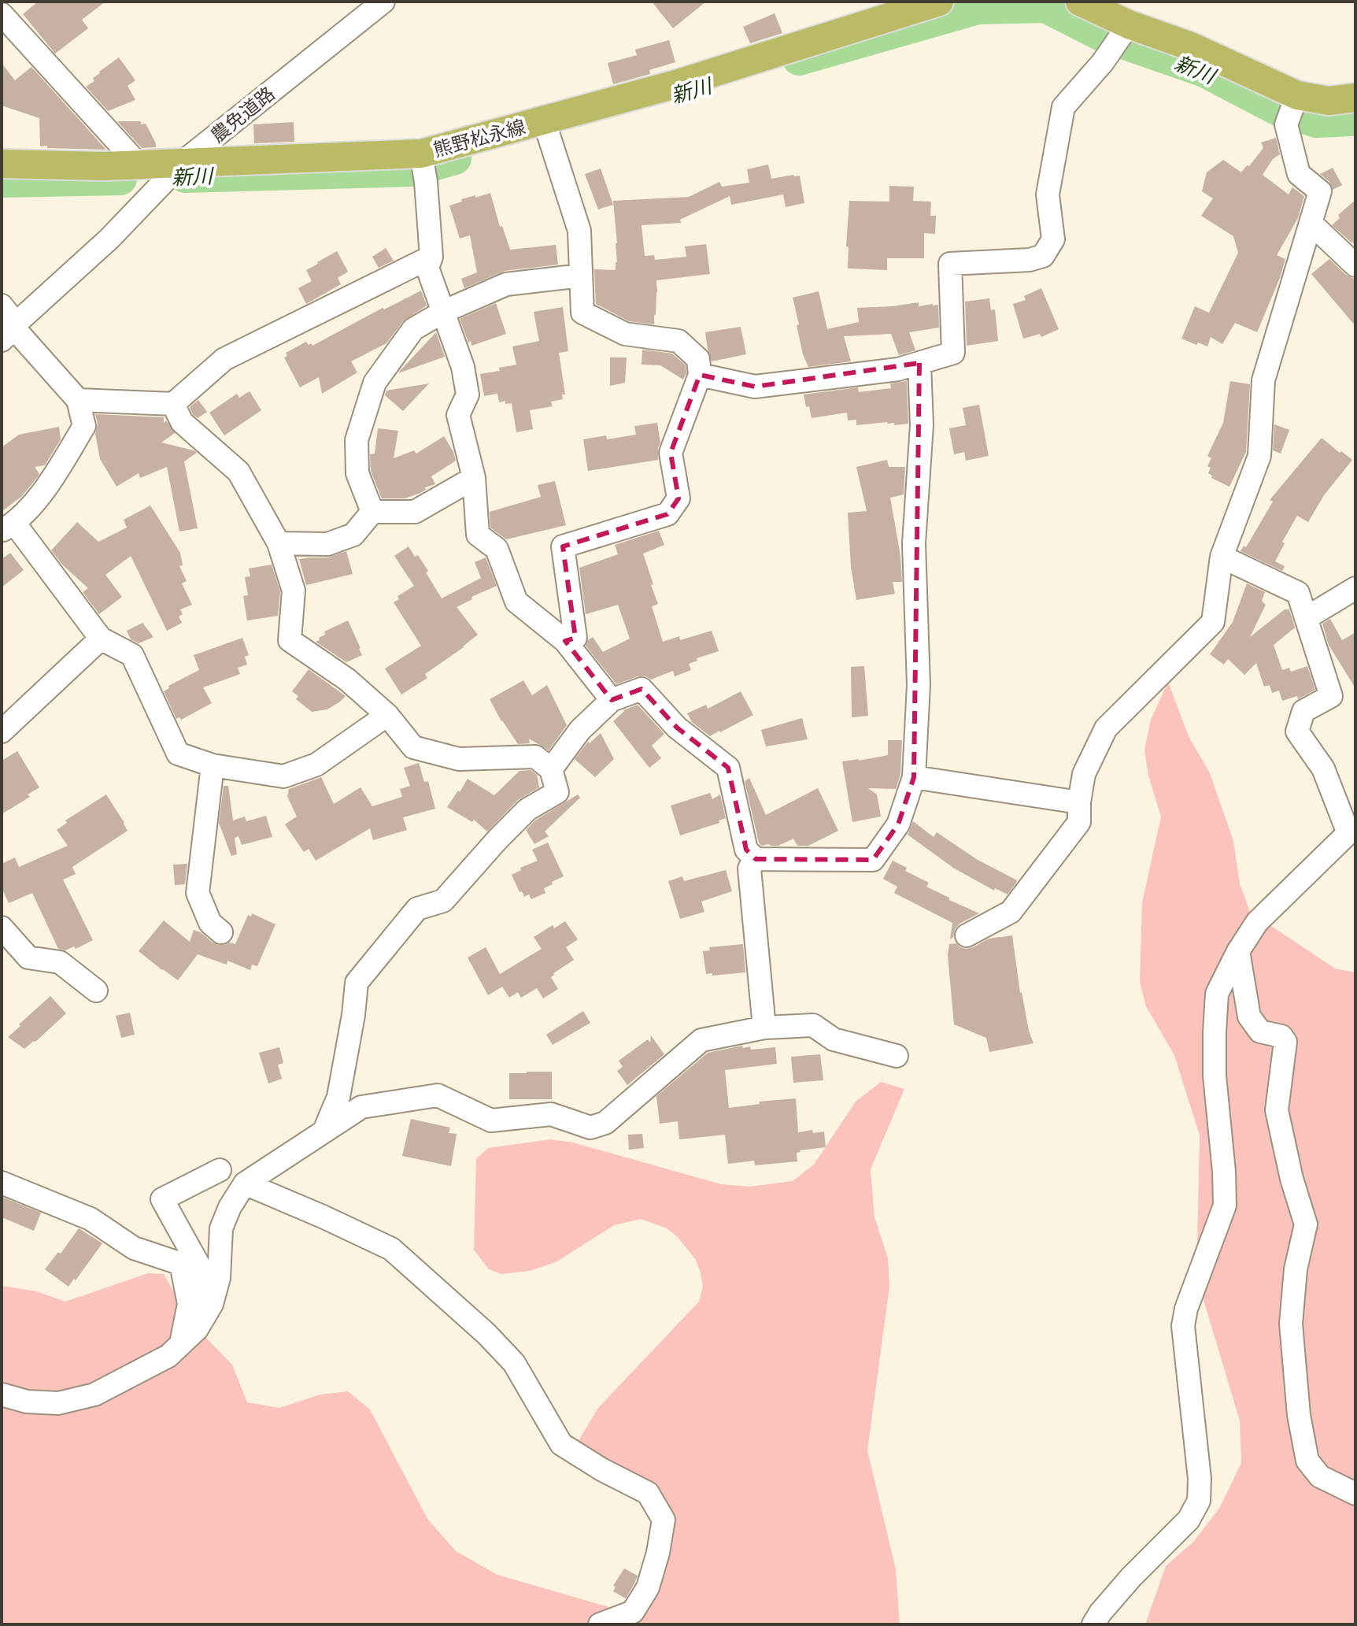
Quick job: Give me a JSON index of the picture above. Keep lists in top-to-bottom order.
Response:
{
  "streets": {
    "main road": ["熊野松永線"],
    "street": ["農免道路"]
  },
  "crossings": [
    ["農免道路", "熊野松永線"]
  ],
  "water": ["新川"]
}
